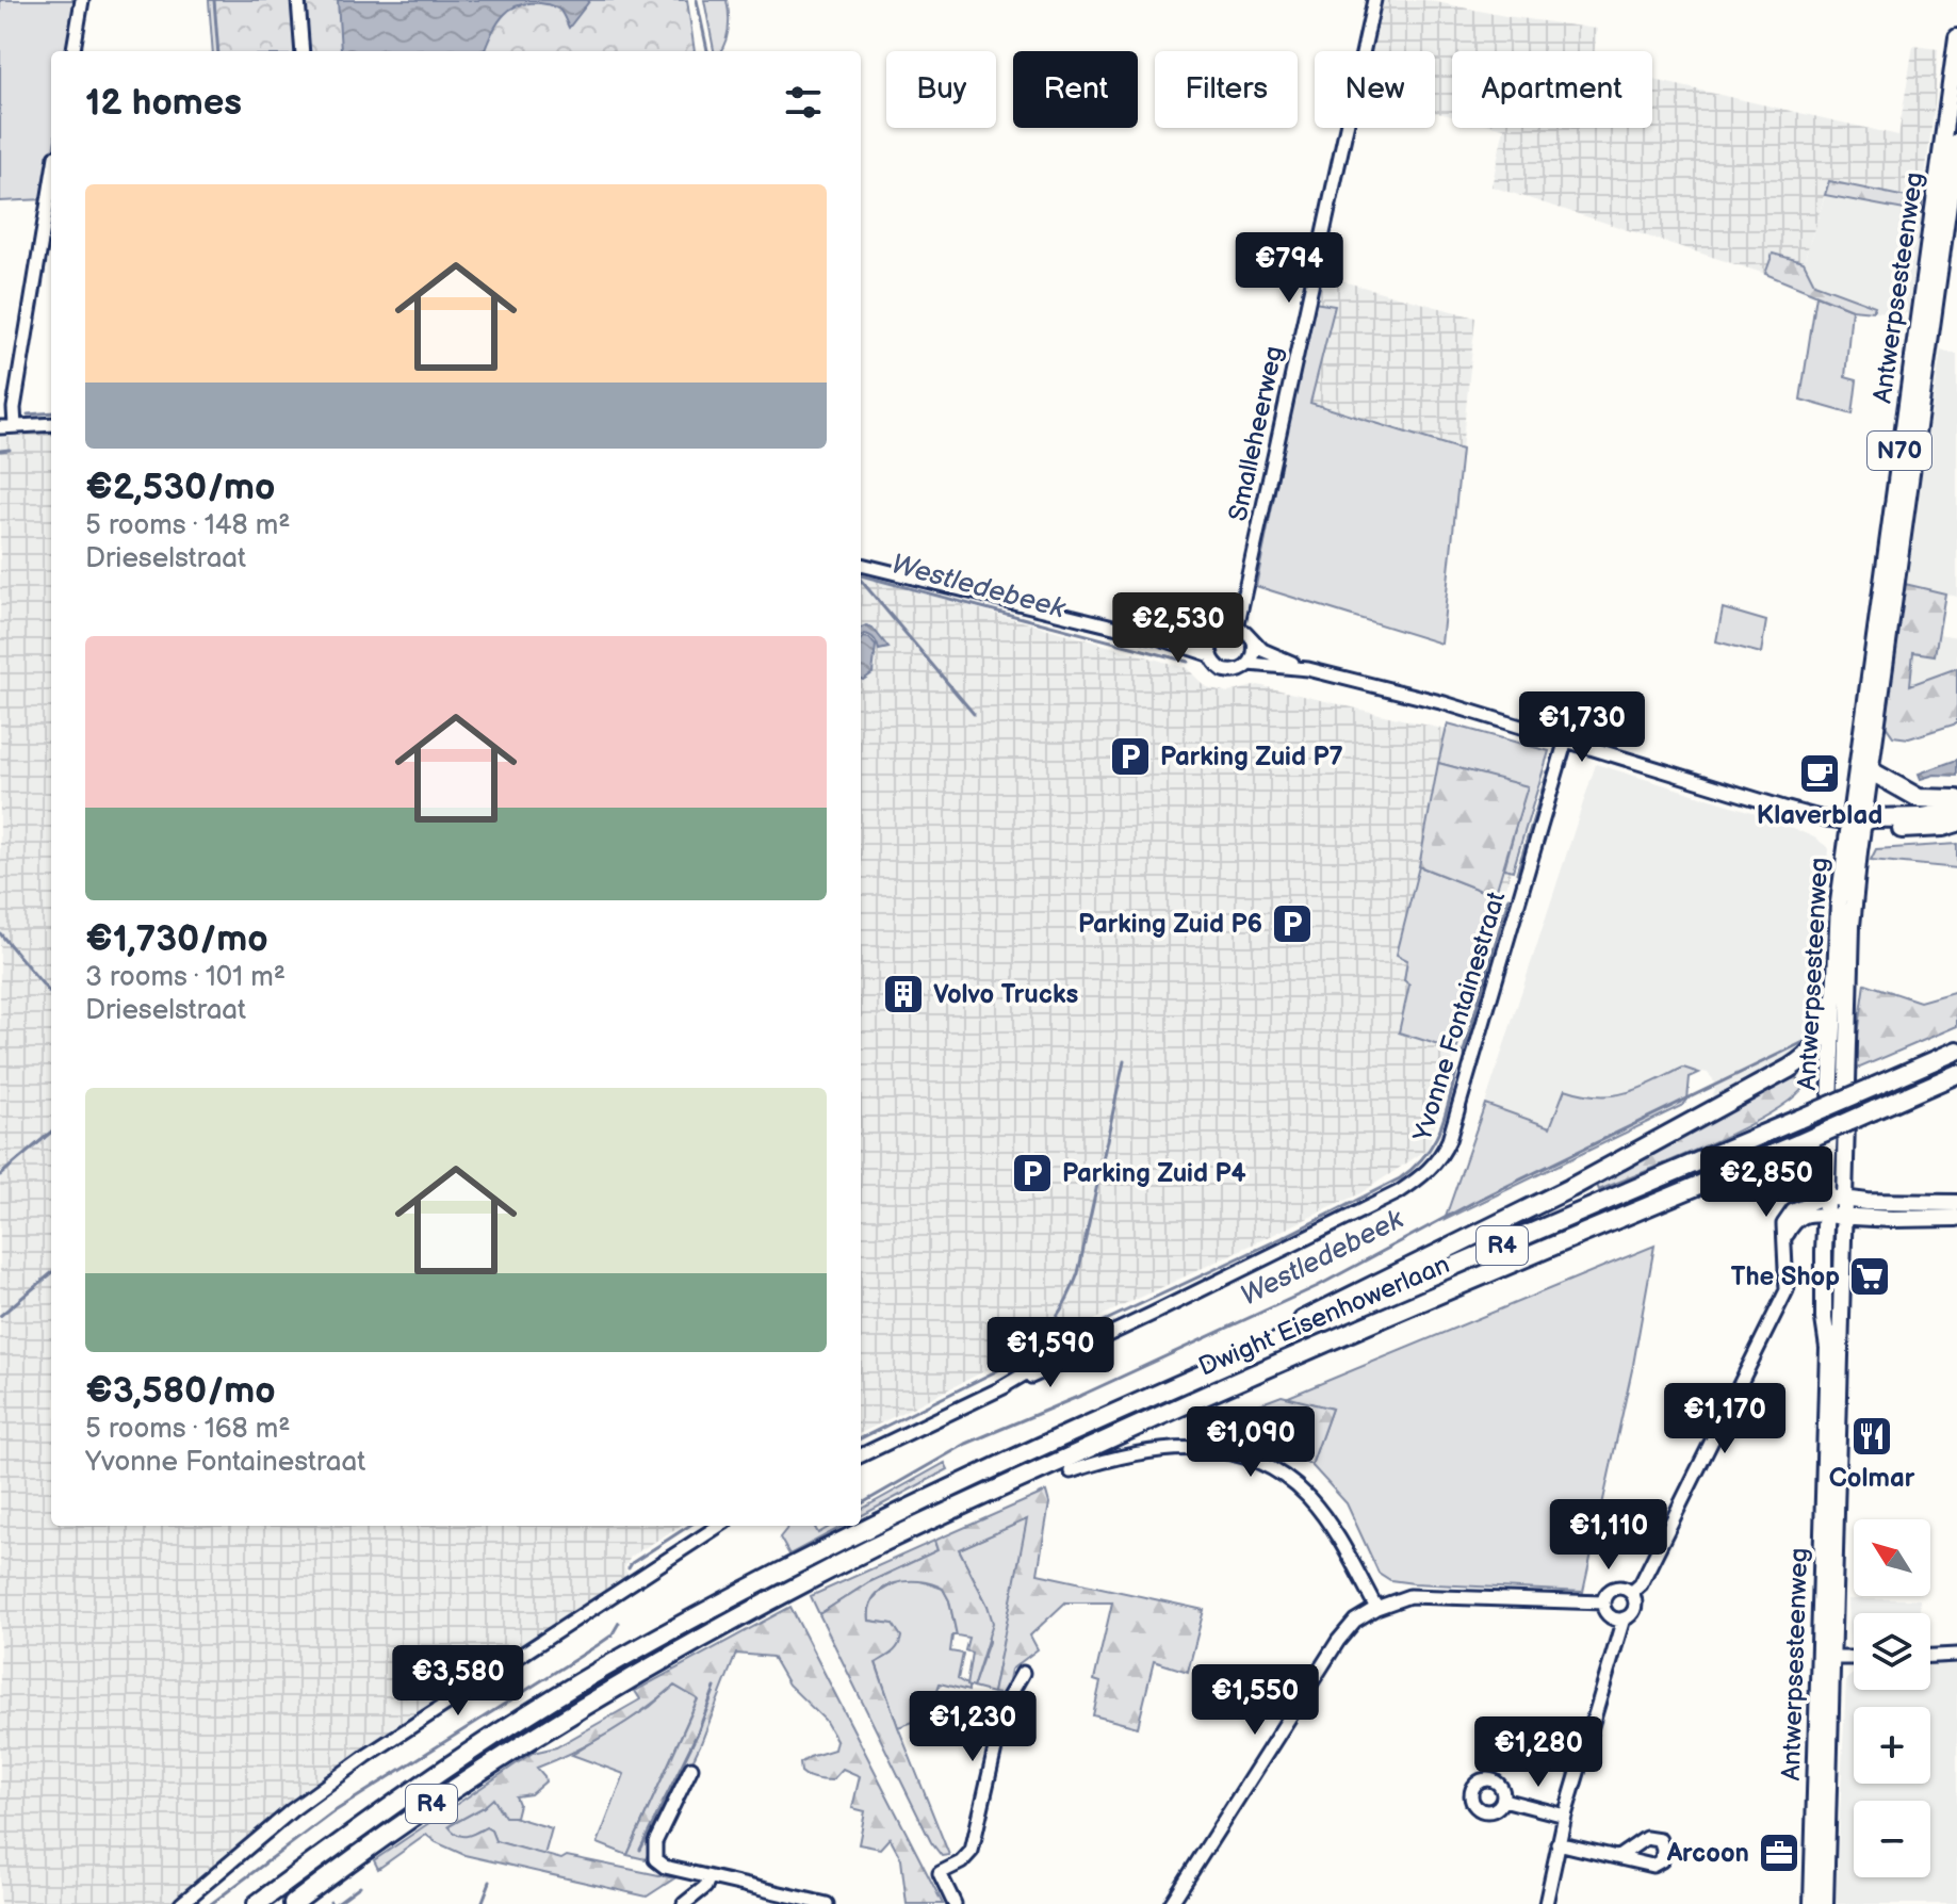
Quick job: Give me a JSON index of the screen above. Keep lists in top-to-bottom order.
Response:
{
  "streets": {
    "highway": ["R4", "Dwight Eisenhowerlaan"],
    "main road": ["Antwerpsesteenweg", "N70"],
    "street": ["Smalleheerweg", "Yvonne Fontainestraat"]
  },
  "water": ["Westledebeek"],
  "places": {
    "parking": ["Parking Zuid P7", "Parking Zuid P6", "Parking Zuid P4"],
    "cafe": ["Klaverblad"],
    "building": ["Volvo Trucks"],
    "supermarket": ["The Shop"],
    "restaurant": ["Colmar"],
    "office": ["Arcoon"]
  },
  "north": "top left",
  "page": {
    "chip": [
      "Buy",
      "Rent",
      "Filters",
      "New",
      "Apartment"
    ],
    "heading": "12 homes",
    "list": [
      {
        "name": "€2,530/mo",
        "note": "5 rooms · 148 m² · Drieselstraat"
      },
      {
        "name": "€1,730/mo",
        "note": "3 rooms · 101 m² · Drieselstraat"
      },
      {
        "name": "€3,580/mo",
        "note": "5 rooms · 168 m² · Yvonne Fontainestraat"
      }
    ],
    "price": [
      "€794",
      "€2,530",
      "€1,730",
      "€2,850",
      "€1,590",
      "€1,170",
      "€1,090",
      "€1,110",
      "€3,580",
      "€1,550",
      "€1,230",
      "€1,280"
    ],
    "map_buttons": ["+", "−"]
  }
}
